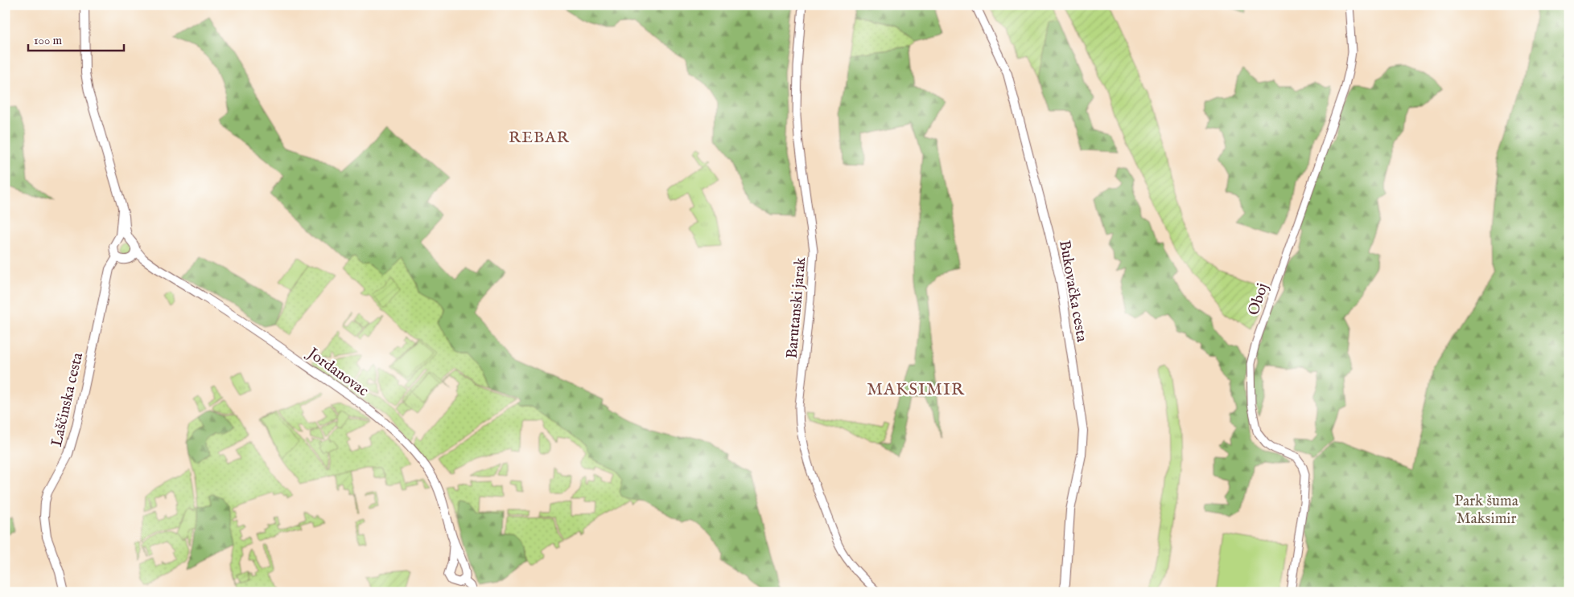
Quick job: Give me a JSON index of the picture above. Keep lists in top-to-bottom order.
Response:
{
  "streets": {
    "main road": ["Bukovačka cesta", "Jordanovac", "Laščinska cesta"],
    "street": ["Oboj", "Barutanski jarak"]
  },
  "crossings": [
    ["Jordanovac", "Laščinska cesta"]
  ],
  "districts": ["REBAR", "MAKSIMIR"],
  "parks": ["Park šuma Maksimir"],
  "scale_bar": "100 m"
}
